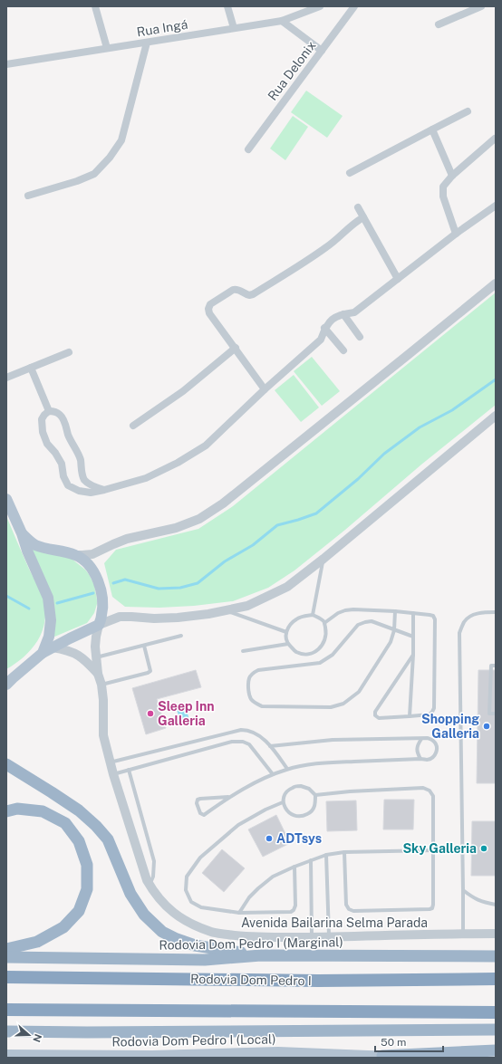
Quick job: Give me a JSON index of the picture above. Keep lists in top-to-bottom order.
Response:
{
  "streets": {
    "highway": ["Rodovia Dom Pedro I (Marginal)", "Rodovia Dom Pedro I"],
    "main road": ["Rodovia Dom Pedro I (Local)"],
    "street": ["Rua Ingá", "Rua Delonix", "Avenida Bailarina Selma Parada"]
  },
  "places": [
    "Sleep Inn Galleria",
    "Shopping Galleria",
    "ADTsys",
    "Sky Galleria"
  ],
  "scale_bar": "50 m",
  "north": "right"
}
